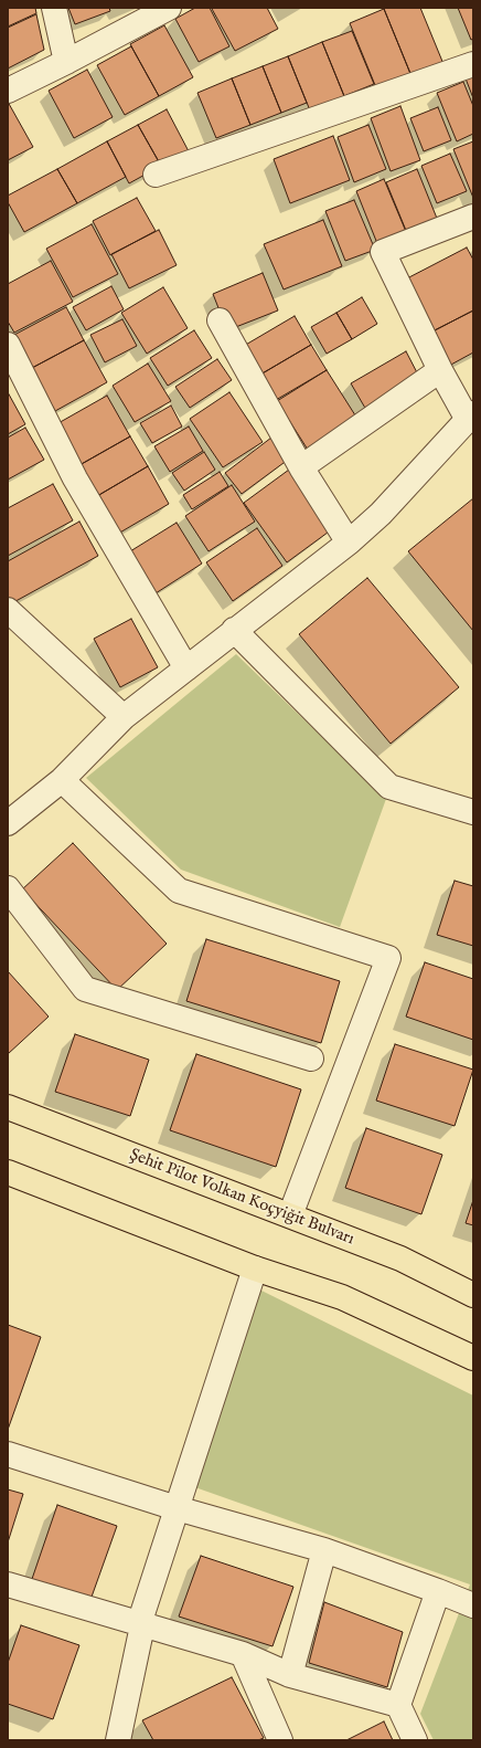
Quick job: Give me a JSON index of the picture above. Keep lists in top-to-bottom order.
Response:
{
  "streets": {
    "main road": ["Şehit Pilot Volkan Koçyiğit Bulvarı"]
  }
}
